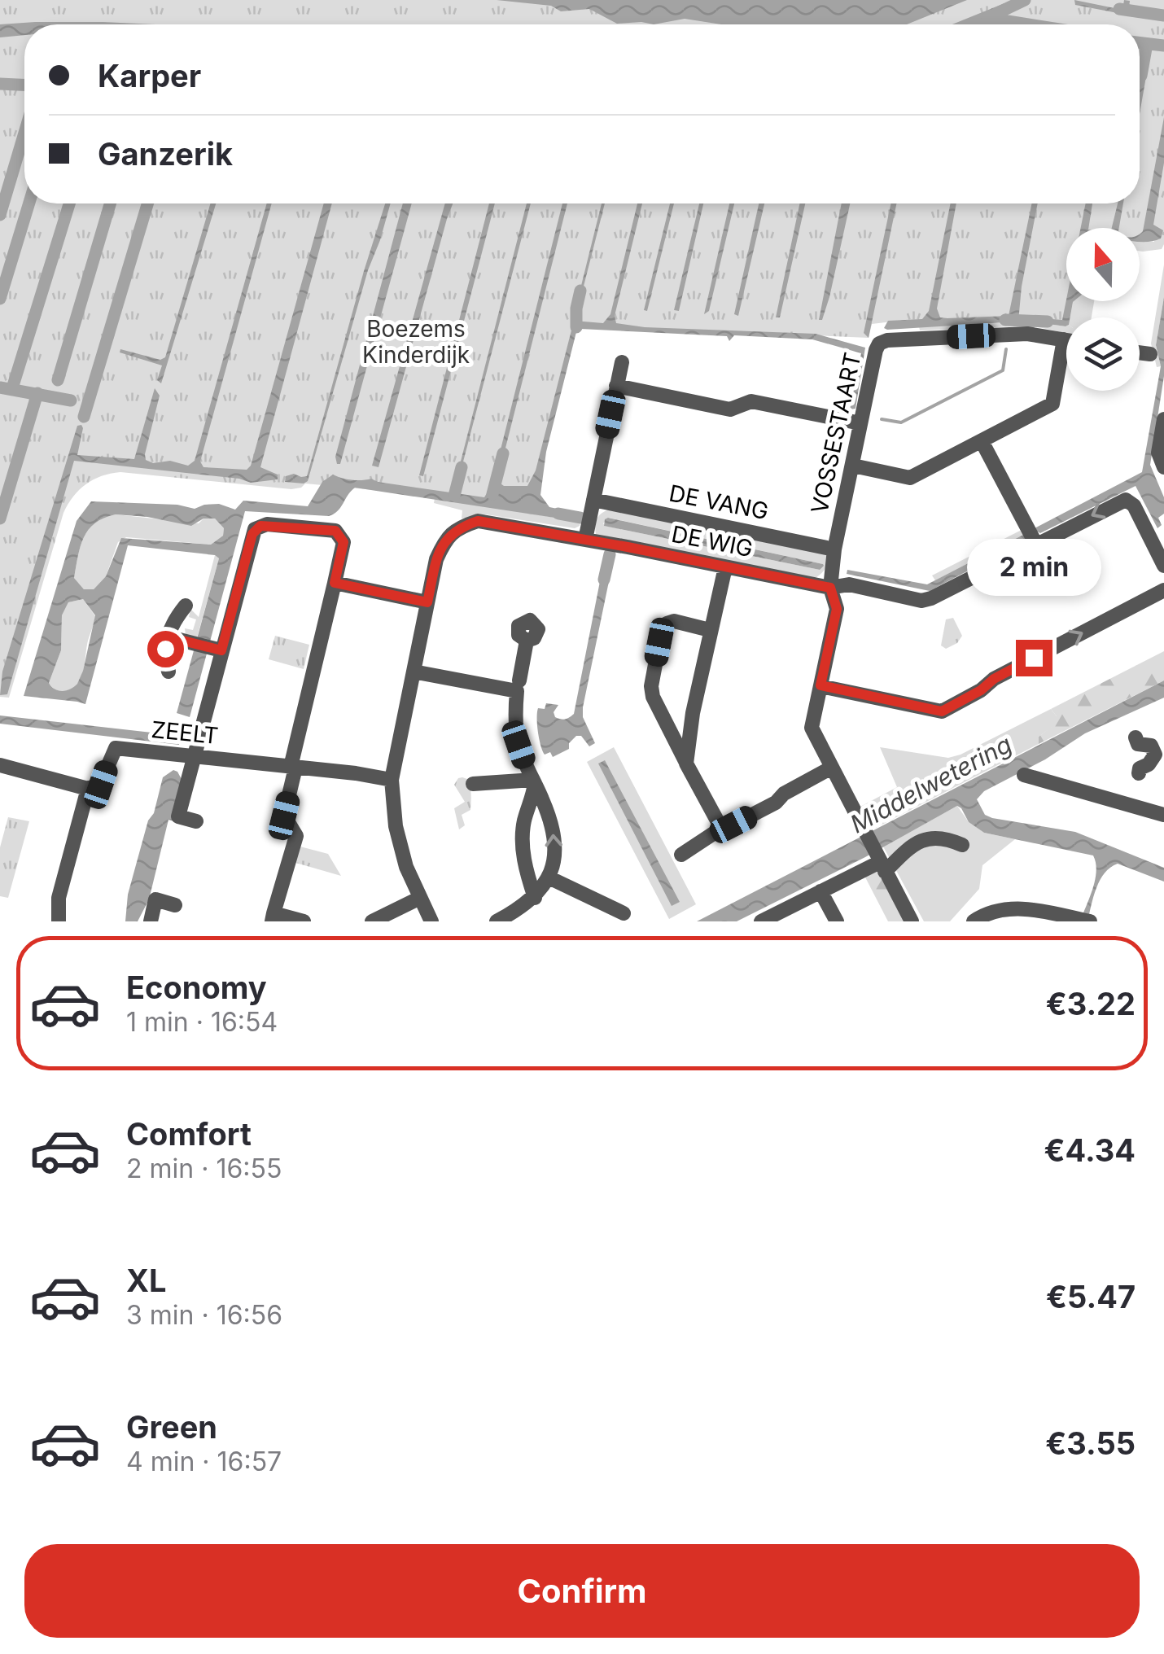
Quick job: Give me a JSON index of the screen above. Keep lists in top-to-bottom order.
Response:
{
  "streets": {
    "street": [
      "VOSSESTAART",
      "DE VANG",
      "DE WIG",
      "ZEELT"
    ]
  },
  "crossings": [
    ["VOSSESTAART", "DE VANG"],
    ["VOSSESTAART", "DE WIG"],
    ["DE WIG", "ZEELT"]
  ],
  "water": ["Middelwetering"],
  "parks": ["Boezems Kinderdijk"],
  "north": "top",
  "page": {
    "banner": ["Karper", "Ganzerik"],
    "bubble": "2 min",
    "list": [
      {
        "name": "Economy",
        "note": "1 min · 16:54",
        "value": "€3.22"
      },
      {
        "name": "Comfort",
        "note": "2 min · 16:55",
        "value": "€4.34"
      },
      {
        "name": "XL",
        "note": "3 min · 16:56",
        "value": "€5.47"
      },
      {
        "name": "Green",
        "note": "4 min · 16:57",
        "value": "€3.55"
      }
    ],
    "buttons": "Confirm"
  }
}
